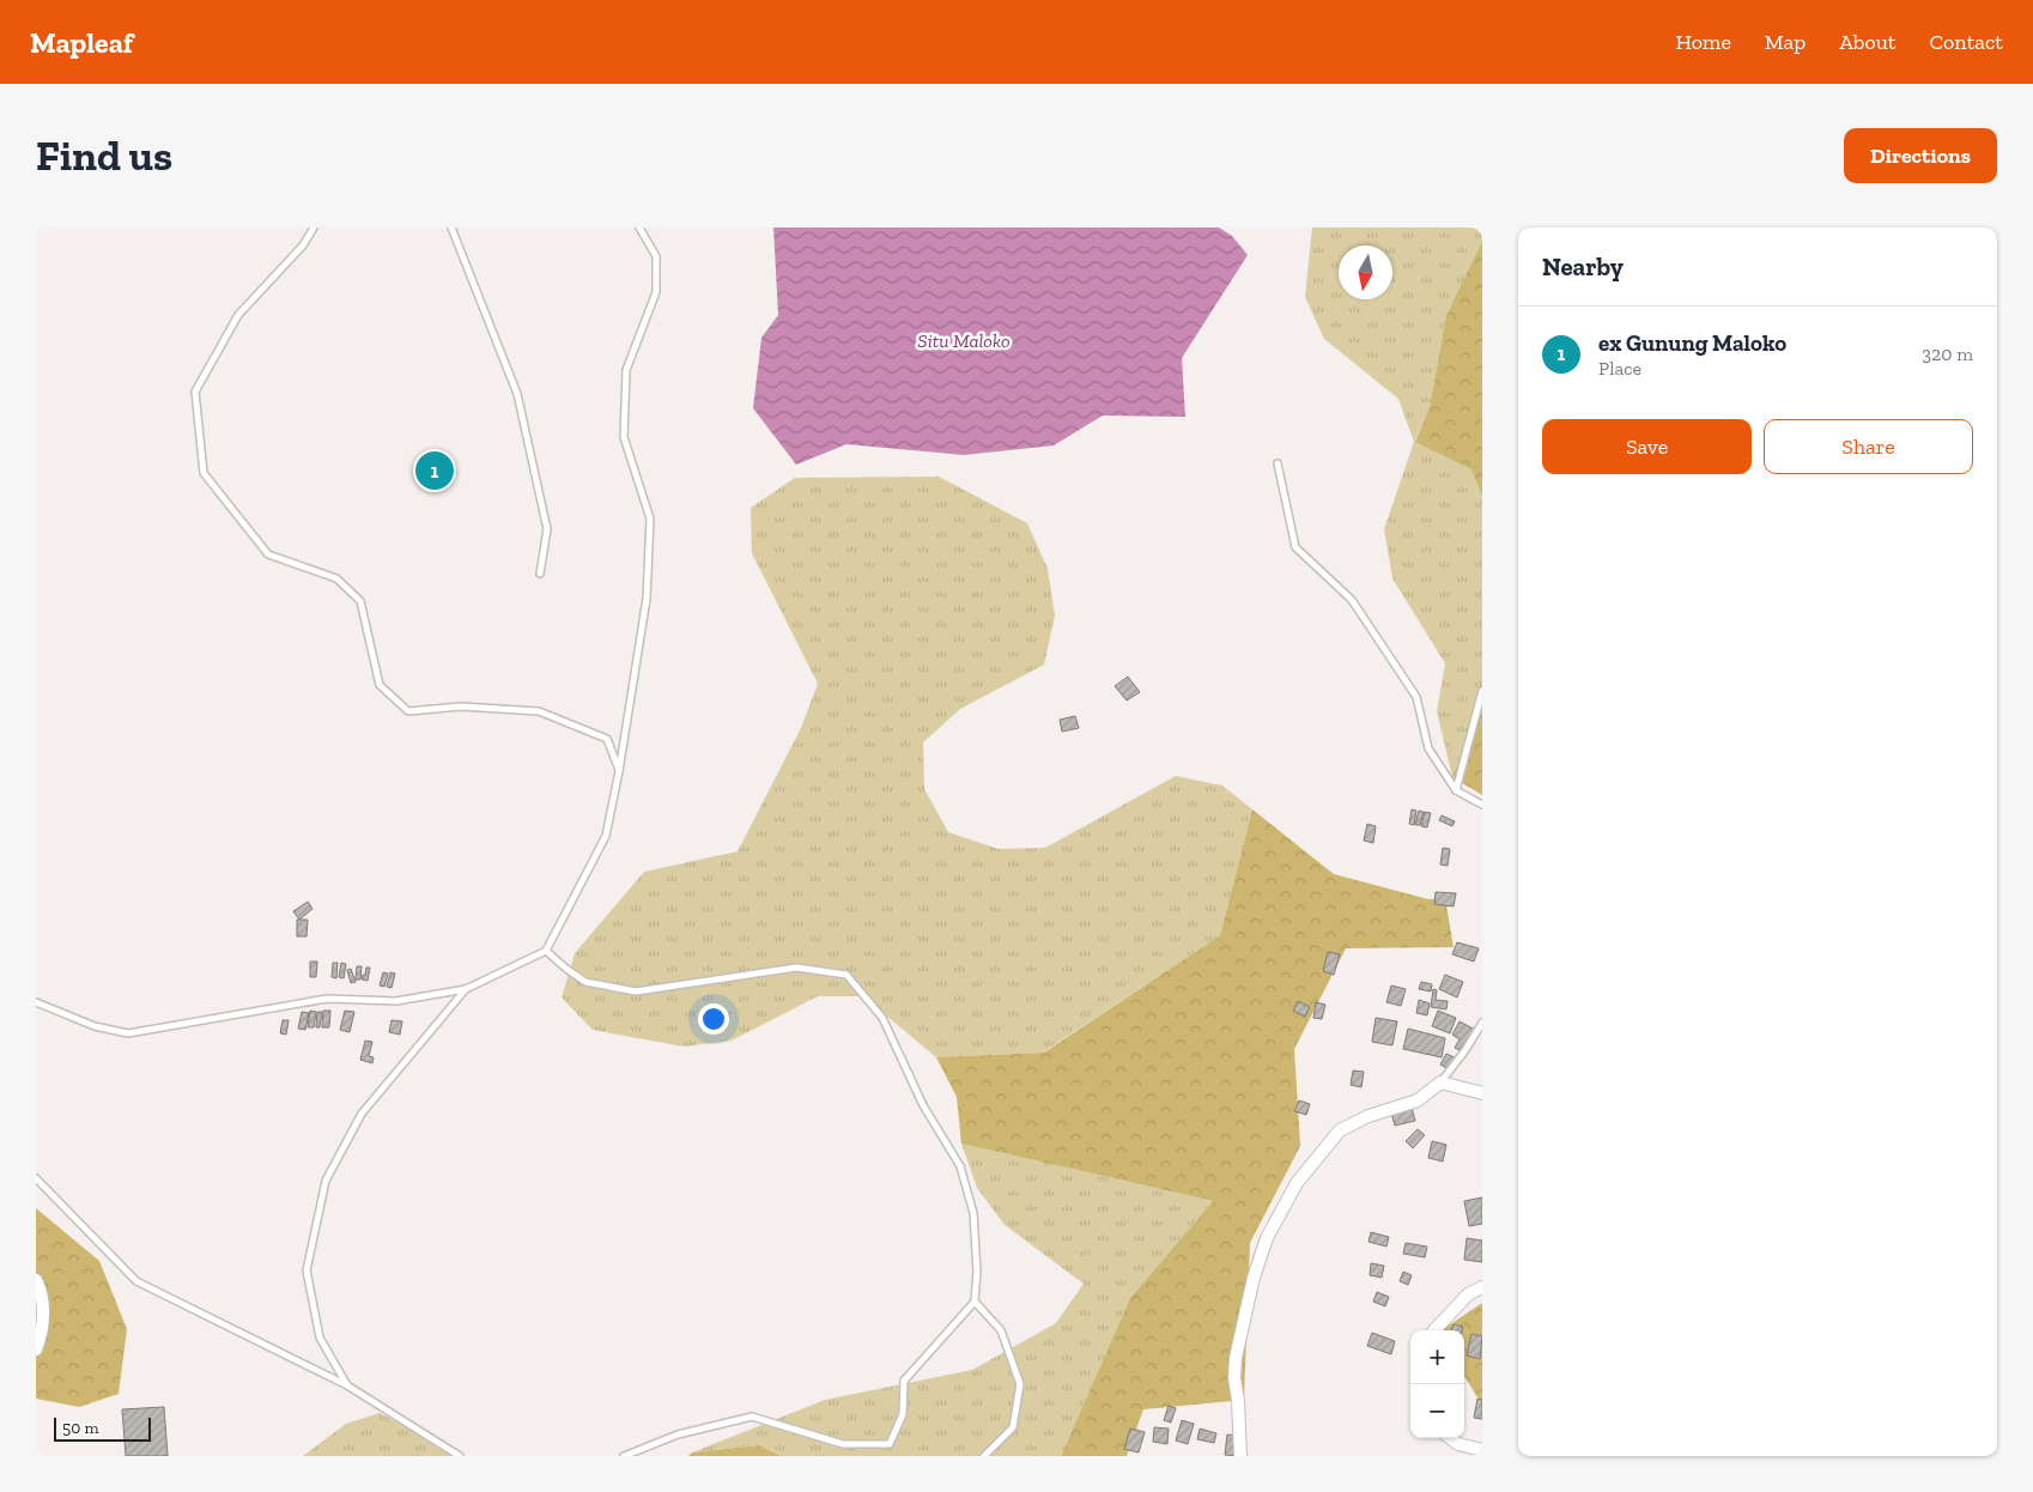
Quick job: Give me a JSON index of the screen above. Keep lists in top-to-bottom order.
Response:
{
  "water": ["Situ Maloko"],
  "scale_bar": "50 m",
  "north": "bottom",
  "page": {
    "header": "Mapleaf",
    "nav": [
      "Home",
      "Map",
      "About",
      "Contact"
    ],
    "buttons": [
      "Directions",
      ["Save", "Share"]
    ],
    "title": "Find us",
    "heading": "Nearby",
    "list": [
      {
        "mark": "1",
        "name": "ex Gunung Maloko",
        "note": "Place",
        "value": "320 m"
      }
    ],
    "pins": "1",
    "map_buttons": ["+", "−"],
    "scale": "50 m"
  }
}
